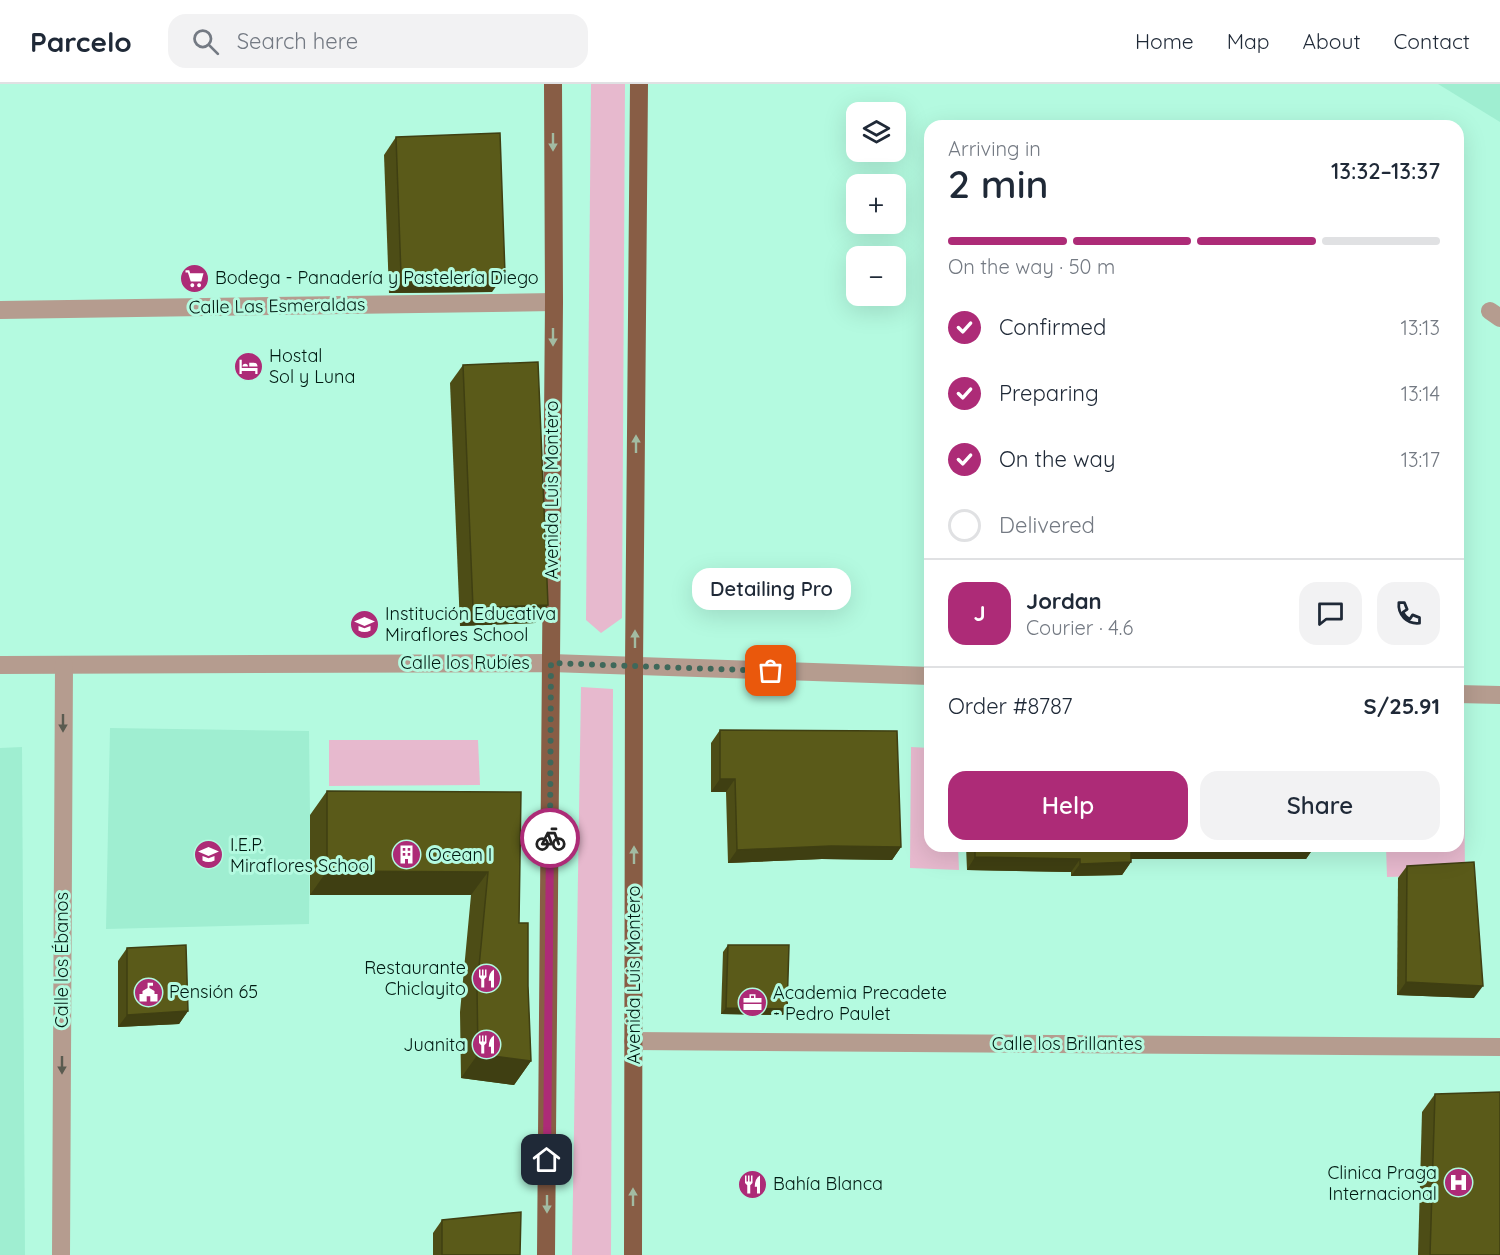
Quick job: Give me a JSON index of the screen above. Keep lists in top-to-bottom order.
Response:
{
  "streets": {
    "main road": ["Avenida Luis Montero"],
    "street": [
      "Calle Las Esmeraldas",
      "Calle los Rubíes",
      "Calle los Ébanos",
      "Calle los Brillantes"
    ]
  },
  "crossings": [
    ["Calle Las Esmeraldas", "Avenida Luis Montero"],
    ["Avenida Luis Montero", "Calle los Rubíes"],
    ["Avenida Luis Montero", "Calle los Brillantes"],
    ["Calle los Rubíes", "Calle los Ébanos"]
  ],
  "one_way": ["Calle los Ébanos"],
  "places": {
    "supermarket": ["Bodega - Panadería y Pastelería Diego"],
    "hotel": ["Hostal Sol y Luna"],
    "school or university": ["Institución Educativa Miraflores School", "I.E.P. Miraflores School"],
    "other": ["Detailing Pro"],
    "building": ["Ocean I"],
    "restaurant": ["Restaurante Chiclayito", "Juanita", "Bahía Blanca"],
    "public building": ["Pensión 65"],
    "office": ["Academia Precadete - Pedro Paulet"],
    "hospital": ["Clinica Praga Internacional"]
  },
  "page": {
    "header": "Parcelo",
    "search": "Search here",
    "nav": [
      "Home",
      "Map",
      "About",
      "Contact"
    ],
    "map_buttons": ["+", "−"],
    "heading": ["2 min", "Arriving in", "13:32–13:37"],
    "panel": [
      "Jordan",
      "Courier · 4.6",
      "Order #8787",
      "S/25.91"
    ],
    "bar": "On the way · 50 m",
    "list": [
      ["Confirmed", "13:13"],
      ["Preparing", "13:14"],
      ["On the way", "13:17"],
      "Delivered"
    ],
    "bubble": "Detailing Pro",
    "round": "J",
    "buttons": ["Help", "Share"]
  }
}
